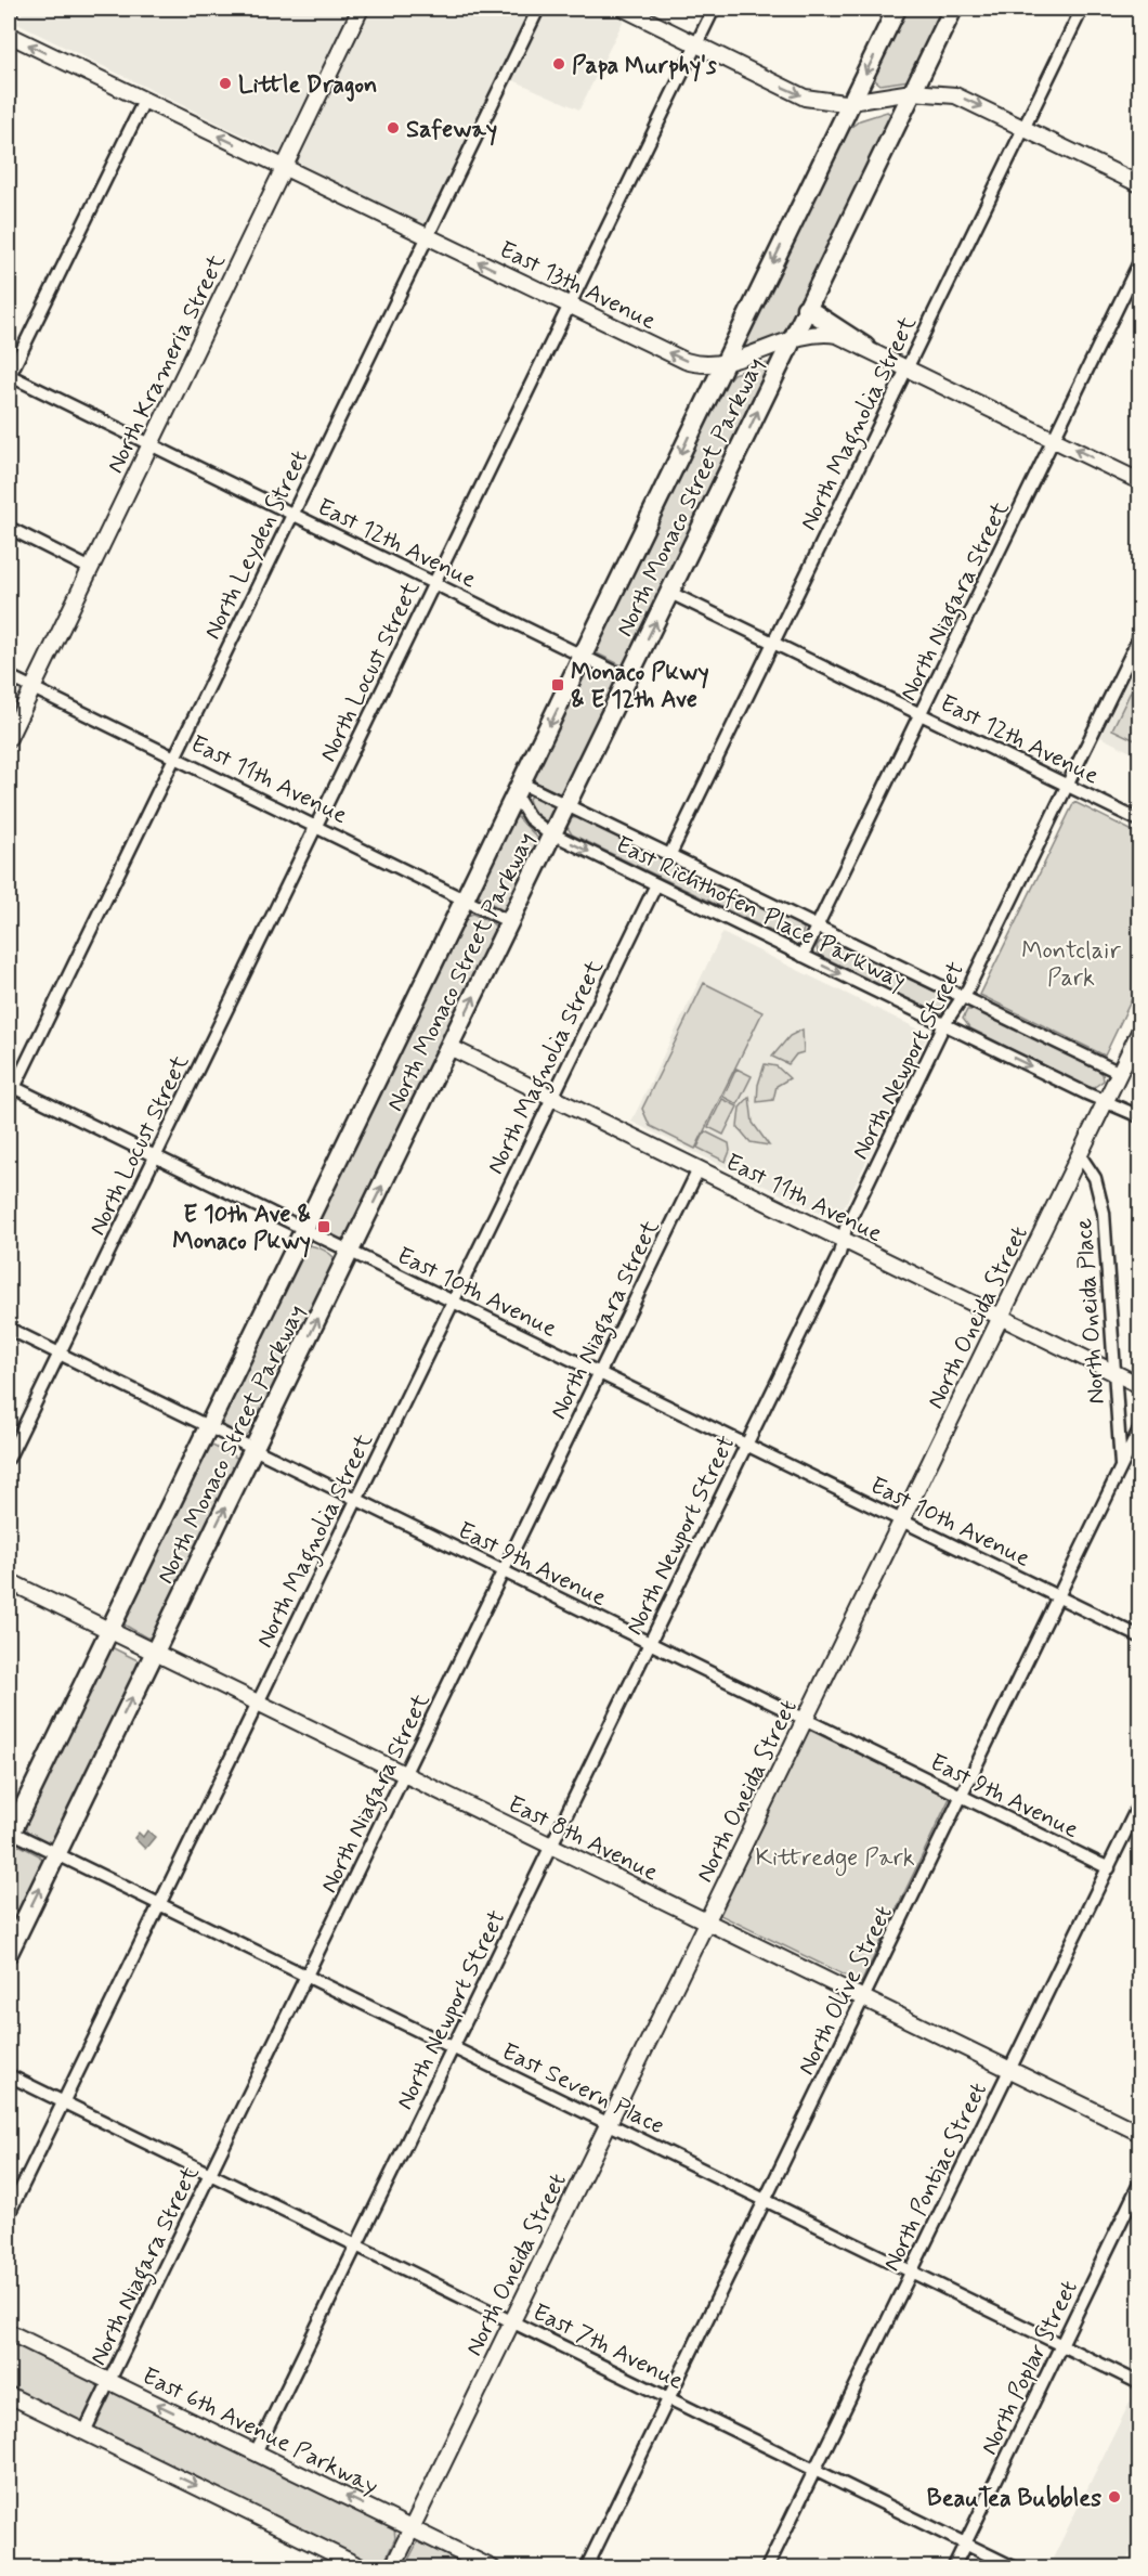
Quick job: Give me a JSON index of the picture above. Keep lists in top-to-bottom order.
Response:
{
  "streets": {
    "main road": ["North Monaco Street Parkway"],
    "street": [
      "East 13th Avenue",
      "North Krameria Street",
      "North Magnolia Street",
      "East 12th Avenue",
      "North Leyden Street",
      "North Niagara Street",
      "North Locust Street",
      "East 11th Avenue",
      "East Richthofen Place Parkway",
      "North Newport Street",
      "East 10th Avenue",
      "North Oneida Place",
      "North Oneida Street",
      "East 9th Avenue",
      "East 8th Avenue",
      "North Olive Street",
      "East Severn Place",
      "North Pontiac Street",
      "East 7th Avenue",
      "North Poplar Street",
      "East 6th Avenue Parkway"
    ]
  },
  "crossings": [
    ["East 13th Avenue", "North Krameria Street"],
    ["East 13th Avenue", "North Magnolia Street"],
    ["East 13th Avenue", "North Monaco Street Parkway"],
    ["East 13th Avenue", "North Leyden Street"],
    ["East 13th Avenue", "North Niagara Street"],
    ["East 13th Avenue", "North Locust Street"],
    ["North Krameria Street", "East 12th Avenue"],
    ["North Krameria Street", "East 11th Avenue"],
    ["North Magnolia Street", "East 12th Avenue"],
    ["North Magnolia Street", "East 11th Avenue"],
    ["North Magnolia Street", "East Richthofen Place Parkway"],
    ["North Magnolia Street", "East 10th Avenue"],
    ["North Magnolia Street", "East 9th Avenue"],
    ["North Magnolia Street", "East 8th Avenue"],
    ["North Magnolia Street", "East Severn Place"],
    ["North Magnolia Street", "East 7th Avenue"],
    ["North Monaco Street Parkway", "East 12th Avenue"],
    ["North Monaco Street Parkway", "East 11th Avenue"],
    ["North Monaco Street Parkway", "East Richthofen Place Parkway"],
    ["North Monaco Street Parkway", "East 10th Avenue"],
    ["North Monaco Street Parkway", "East 9th Avenue"],
    ["North Monaco Street Parkway", "East 8th Avenue"],
    ["North Monaco Street Parkway", "East Severn Place"],
    ["East 12th Avenue", "North Leyden Street"],
    ["East 12th Avenue", "North Niagara Street"],
    ["East 12th Avenue", "North Locust Street"],
    ["East 12th Avenue", "North Newport Street"],
    ["North Leyden Street", "East 11th Avenue"],
    ["North Leyden Street", "East 10th Avenue"],
    ["North Niagara Street", "East 11th Avenue"],
    ["North Niagara Street", "East Richthofen Place Parkway"],
    ["North Niagara Street", "East 10th Avenue"],
    ["North Niagara Street", "East 9th Avenue"],
    ["North Niagara Street", "East 8th Avenue"],
    ["North Niagara Street", "East Severn Place"],
    ["North Niagara Street", "East 7th Avenue"],
    ["North Niagara Street", "East 6th Avenue Parkway"],
    ["North Locust Street", "East 11th Avenue"],
    ["North Locust Street", "East 10th Avenue"],
    ["North Locust Street", "East 9th Avenue"],
    ["East 11th Avenue", "North Newport Street"],
    ["East 11th Avenue", "North Oneida Place"],
    ["East 11th Avenue", "North Oneida Street"],
    ["East Richthofen Place Parkway", "North Newport Street"],
    ["East Richthofen Place Parkway", "North Oneida Street"],
    ["North Newport Street", "East 10th Avenue"],
    ["North Newport Street", "East 9th Avenue"],
    ["North Newport Street", "East 8th Avenue"],
    ["North Newport Street", "East Severn Place"],
    ["North Newport Street", "East 7th Avenue"],
    ["North Newport Street", "East 6th Avenue Parkway"],
    ["East 10th Avenue", "North Oneida Street"],
    ["East 10th Avenue", "North Olive Street"],
    ["North Oneida Place", "North Oneida Street"],
    ["North Oneida Place", "North Olive Street"],
    ["North Oneida Street", "East 9th Avenue"],
    ["North Oneida Street", "East 8th Avenue"],
    ["North Oneida Street", "East Severn Place"],
    ["North Oneida Street", "East 7th Avenue"],
    ["North Oneida Street", "East 6th Avenue Parkway"],
    ["East 9th Avenue", "North Olive Street"],
    ["East 9th Avenue", "North Pontiac Street"],
    ["East 8th Avenue", "North Olive Street"],
    ["East 8th Avenue", "North Pontiac Street"],
    ["North Olive Street", "East Severn Place"],
    ["North Olive Street", "East 7th Avenue"],
    ["East Severn Place", "North Pontiac Street"],
    ["East Severn Place", "North Poplar Street"],
    ["North Pontiac Street", "East 7th Avenue"],
    ["East 7th Avenue", "North Poplar Street"]
  ],
  "one_way": ["East 13th Avenue"],
  "parks": ["Montclair Park", "Kittredge Park"],
  "places": {
    "other": [
      "Papa Murphy's",
      "Little Dragon",
      "Safeway",
      "BeauTea Bubbles"
    ],
    "transit": ["Monaco Pkwy & E 12th Ave", "E 10th Ave & Monaco Pkwy"]
  }
}
